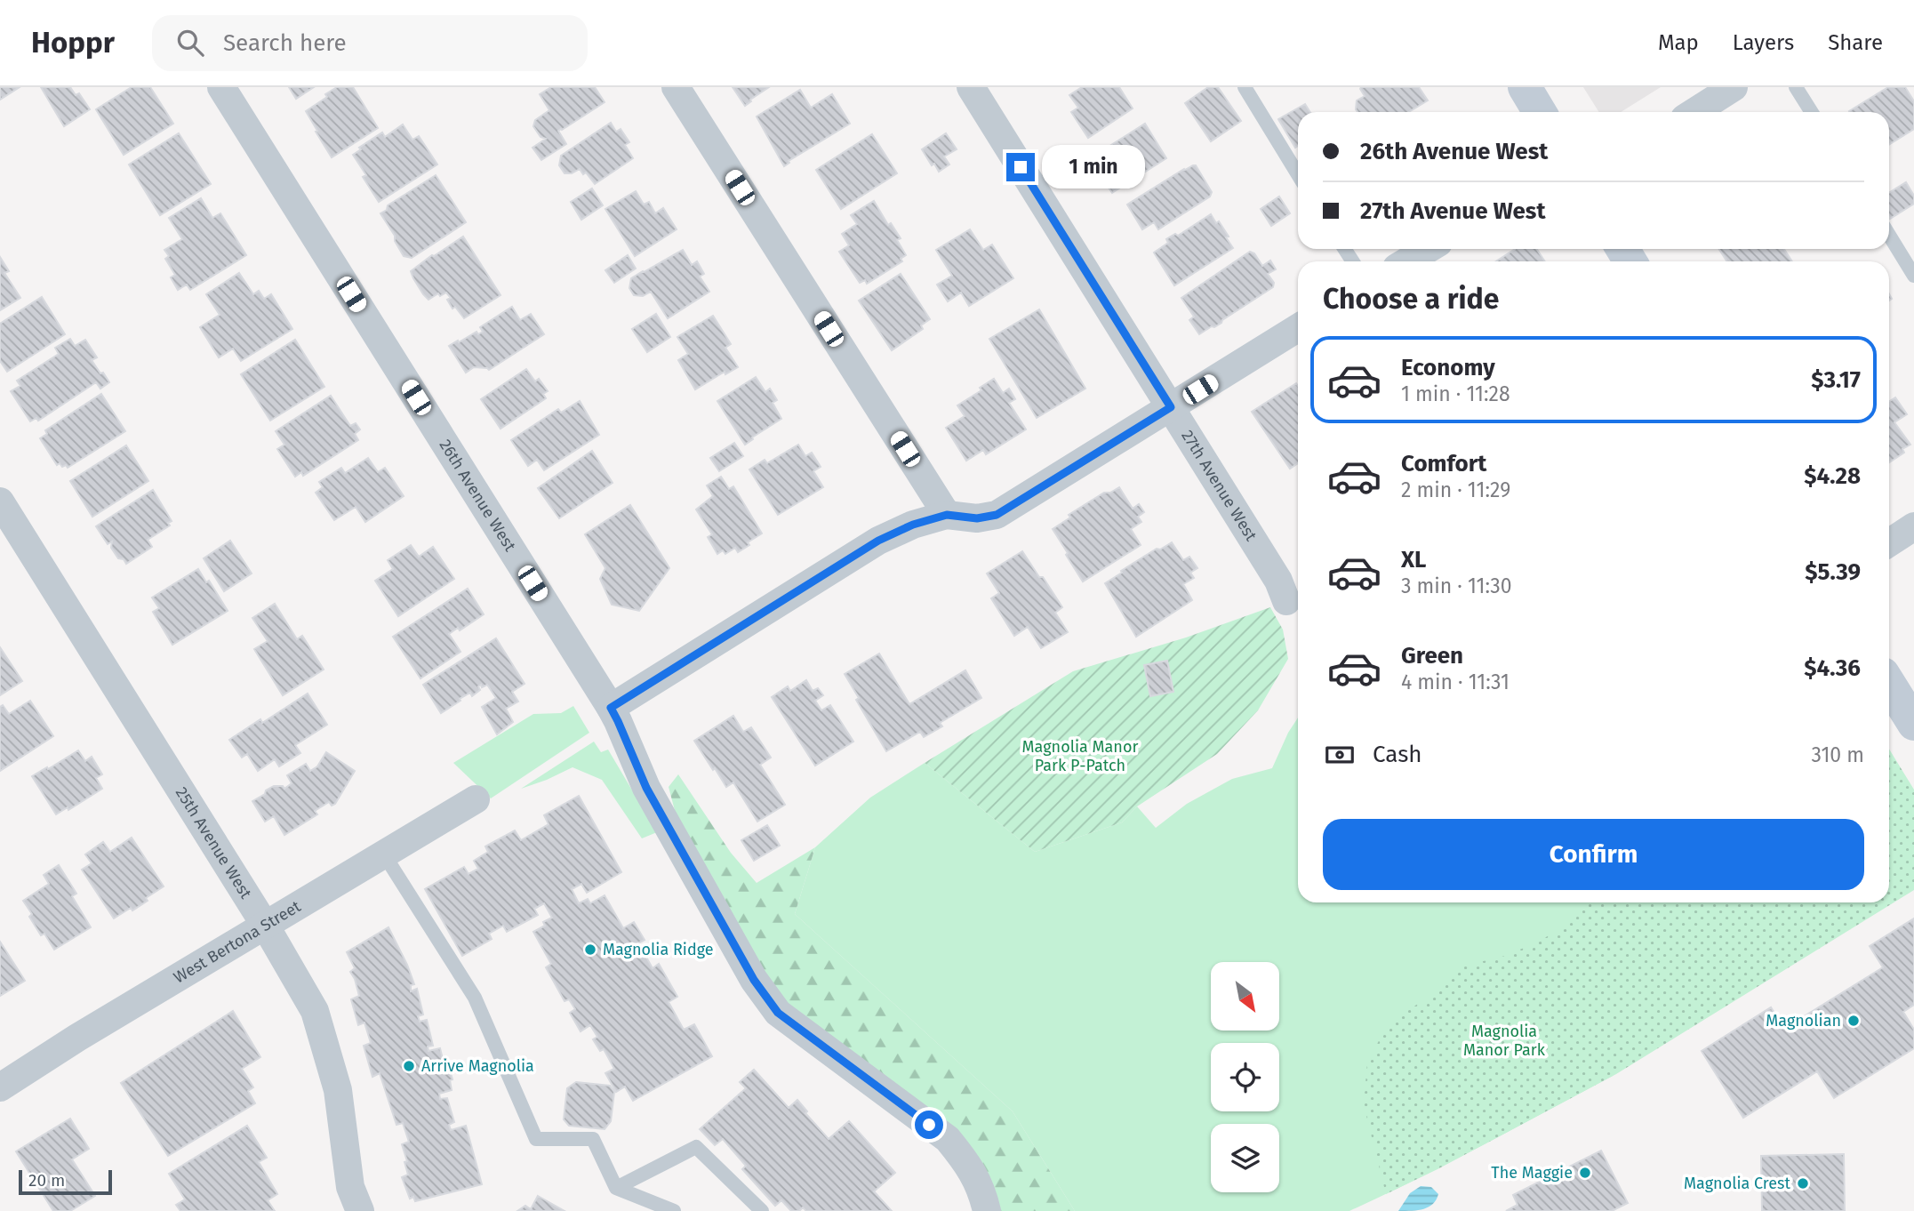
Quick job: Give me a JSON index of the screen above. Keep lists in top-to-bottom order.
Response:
{
  "streets": {
    "street": [
      "27th Avenue West",
      "26th Avenue West",
      "25th Avenue West",
      "West Bertona Street"
    ]
  },
  "crossings": [
    ["25th Avenue West", "West Bertona Street"]
  ],
  "parks": ["Magnolia Manor Park P-Patch", "Magnolia Manor Park"],
  "places": [
    "Magnolia Ridge",
    "Magnolian",
    "Arrive Magnolia",
    "The Maggie",
    "Magnolia Crest"
  ],
  "scale_bar": "20 m",
  "north": "bottom right",
  "page": {
    "header": "Hoppr",
    "search": "Search here",
    "nav": ["Map", "Layers", "Share"],
    "banner": ["26th Avenue West", "27th Avenue West"],
    "bubble": "1 min",
    "heading": "Choose a ride",
    "list": [
      {
        "name": "Economy",
        "note": "1 min · 11:28",
        "value": "$3.17"
      },
      {
        "name": "Comfort",
        "note": "2 min · 11:29",
        "value": "$4.28"
      },
      {
        "name": "XL",
        "note": "3 min · 11:30",
        "value": "$5.39"
      },
      {
        "name": "Green",
        "note": "4 min · 11:31",
        "value": "$4.36"
      }
    ],
    "pay": ["Cash", "310 m"],
    "buttons": "Confirm",
    "scale": "20 m"
  }
}
